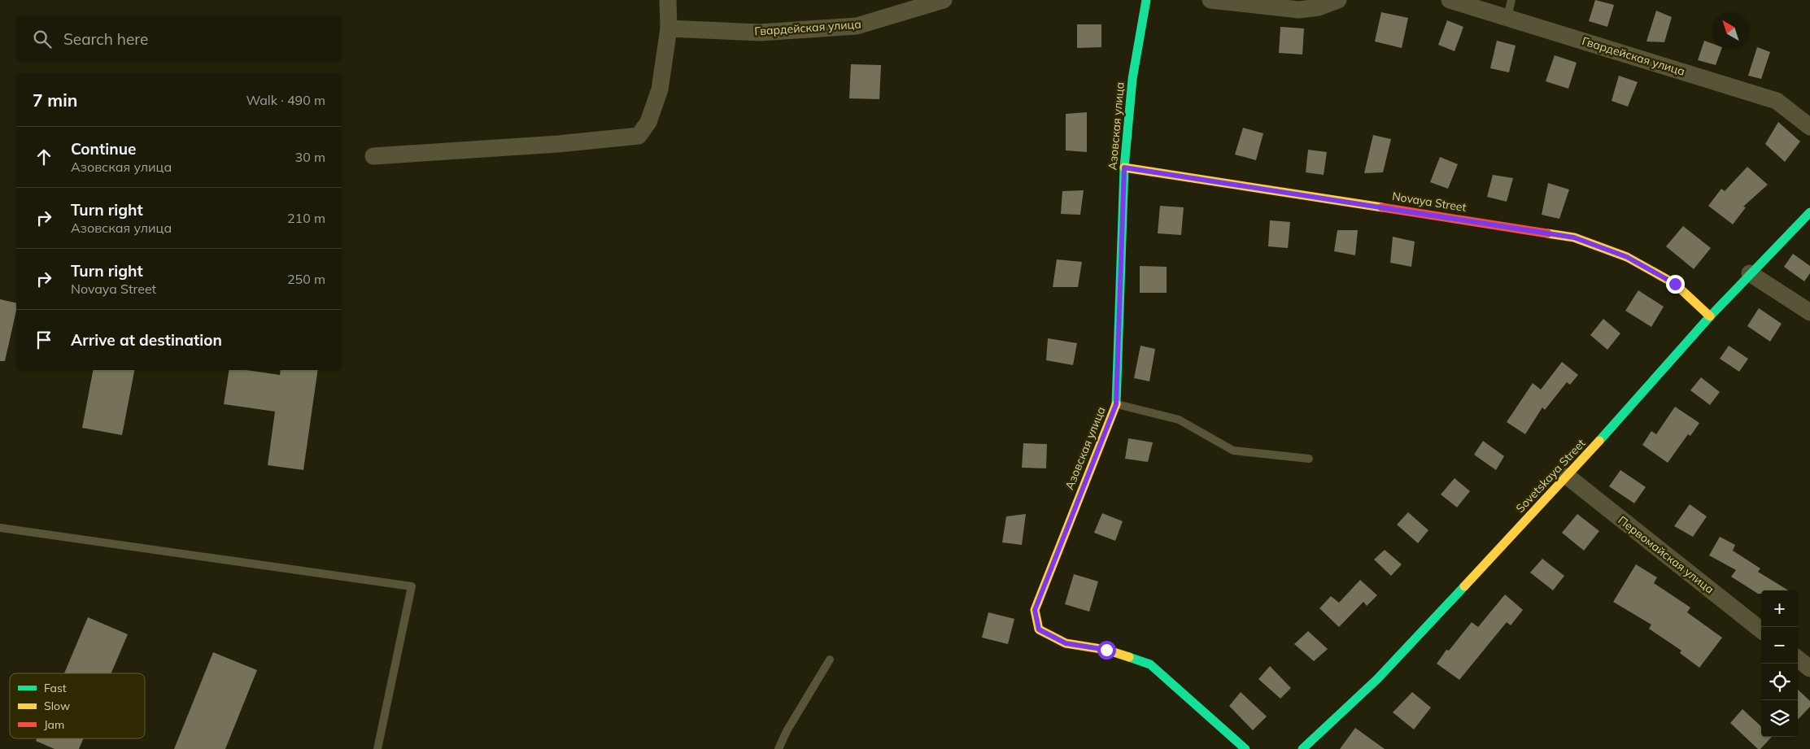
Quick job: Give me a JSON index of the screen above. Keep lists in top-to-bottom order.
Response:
{
  "streets": {
    "street": [
      "Гвардейская улица",
      "Азовская улица",
      "Novaya Street",
      "Sovetskaya Street",
      "Первомайская улица"
    ]
  },
  "crossings": [
    ["Азовская улица", "Novaya Street"],
    ["Novaya Street", "Sovetskaya Street"],
    ["Sovetskaya Street", "Первомайская улица"]
  ],
  "legend": ["Fast", "Slow", "Jam"],
  "north": "top left",
  "page": {
    "search": "Search here",
    "heading": ["7 min", "Walk · 490 m"],
    "list": [
      ["Continue", "Азовская улица", "30 m"],
      ["Turn right", "Азовская улица", "210 m"],
      ["Turn right", "Novaya Street", "250 m"],
      "Arrive at destination"
    ],
    "map_buttons": ["+", "−"]
  }
}
